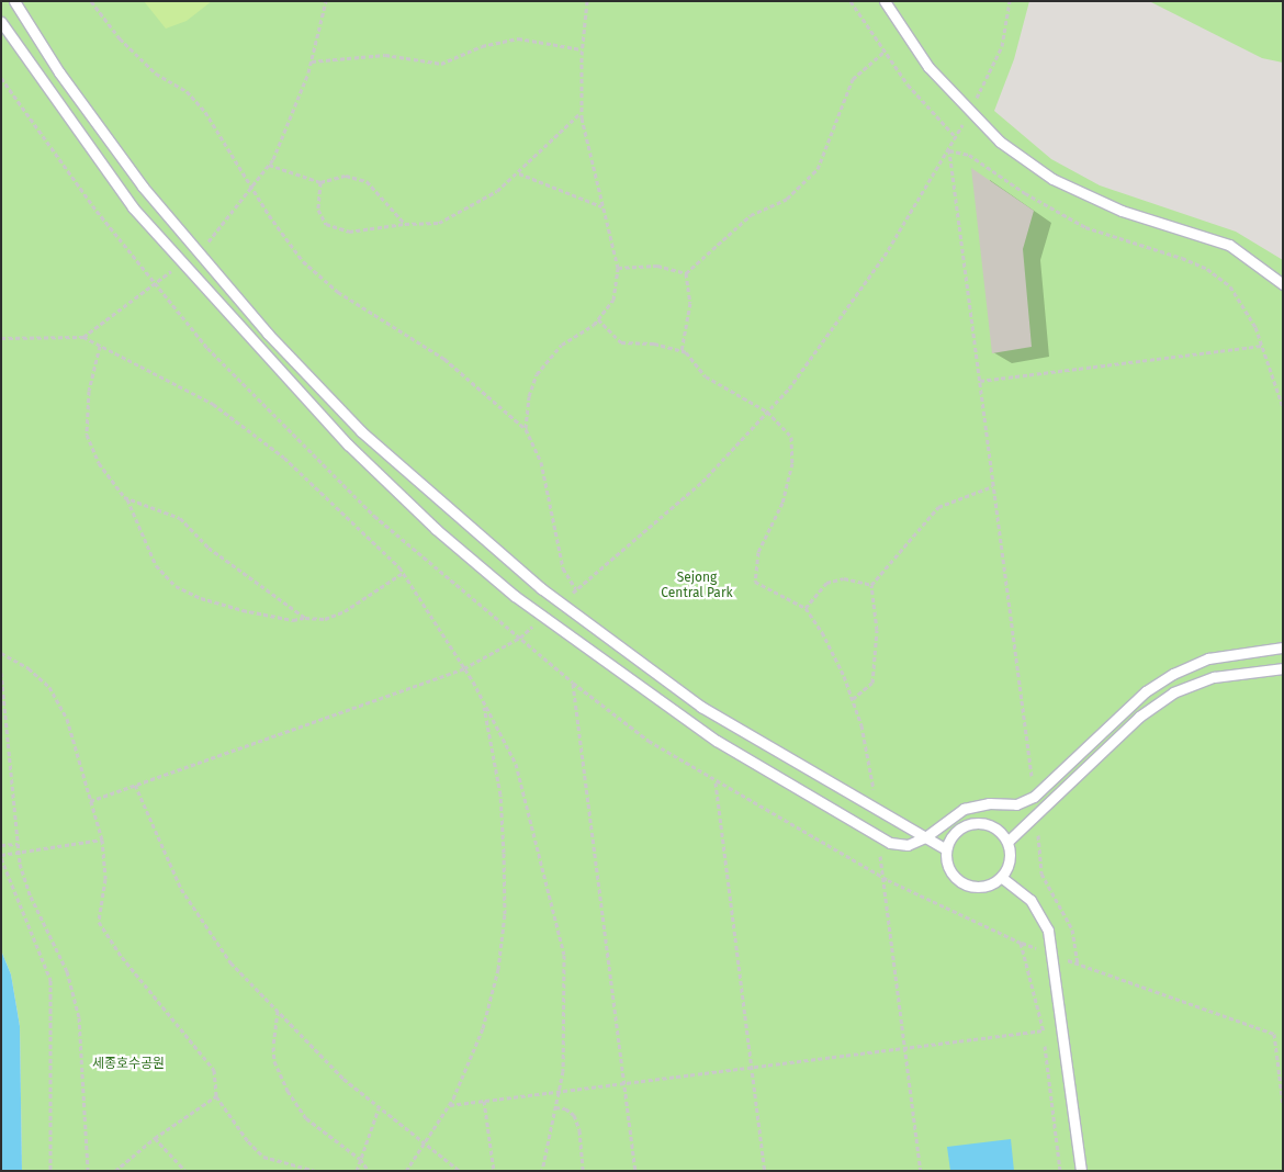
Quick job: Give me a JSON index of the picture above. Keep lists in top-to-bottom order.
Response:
{
  "parks": ["Sejong Central Park", "세종호수공원"]
}
